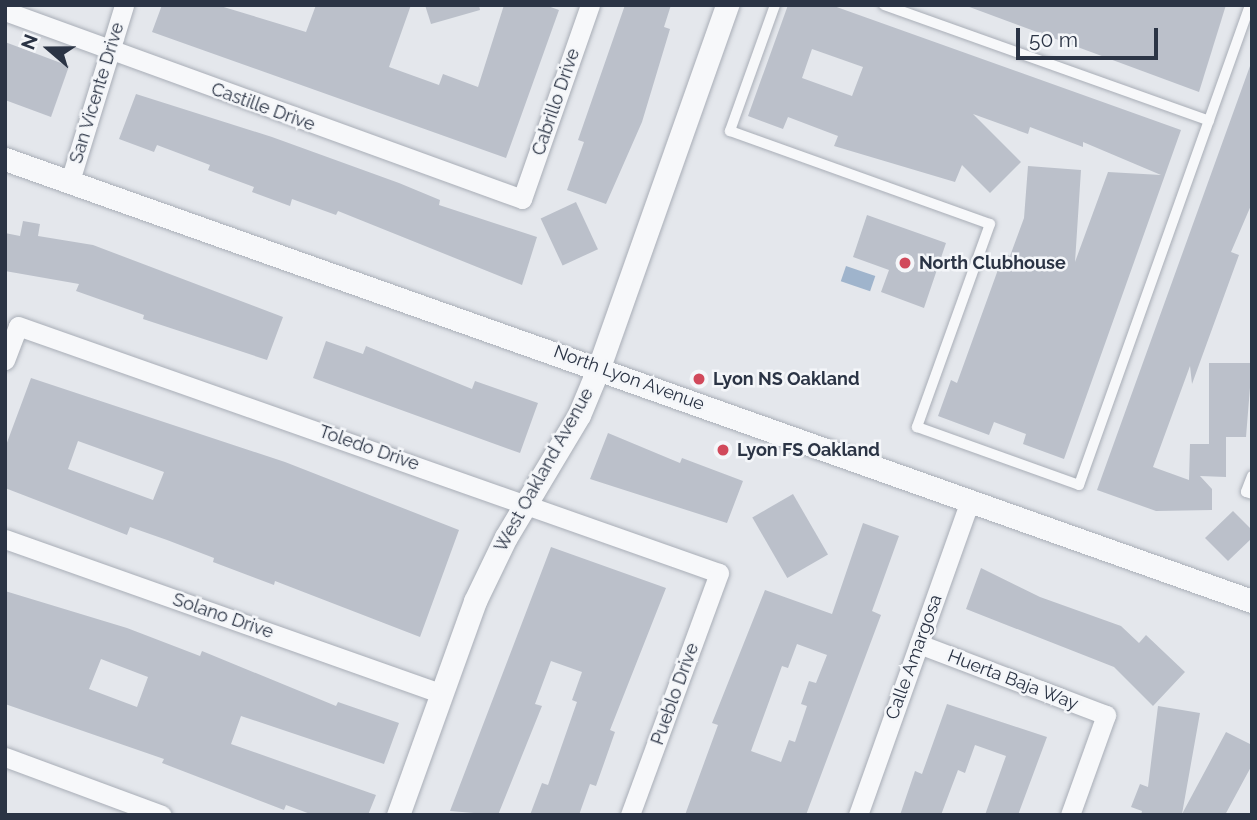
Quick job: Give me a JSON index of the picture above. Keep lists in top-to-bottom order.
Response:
{
  "streets": {
    "street": [
      "San Vicente Drive",
      "Cabrillo Drive",
      "Castille Drive",
      "North Lyon Avenue",
      "Toledo Drive",
      "West Oakland Avenue",
      "Solano Drive",
      "Calle Amargosa",
      "Huerta Baja Way",
      "Pueblo Drive"
    ]
  },
  "crossings": [
    ["San Vicente Drive", "Castille Drive"],
    ["San Vicente Drive", "North Lyon Avenue"],
    ["Cabrillo Drive", "Castille Drive"],
    ["North Lyon Avenue", "West Oakland Avenue"],
    ["North Lyon Avenue", "Calle Amargosa"],
    ["Toledo Drive", "West Oakland Avenue"],
    ["Toledo Drive", "Pueblo Drive"],
    ["West Oakland Avenue", "Solano Drive"],
    ["Calle Amargosa", "Huerta Baja Way"]
  ],
  "places": ["North Clubhouse", "Lyon NS Oakland", "Lyon FS Oakland"],
  "scale_bar": "50 m",
  "north": "left"
}
